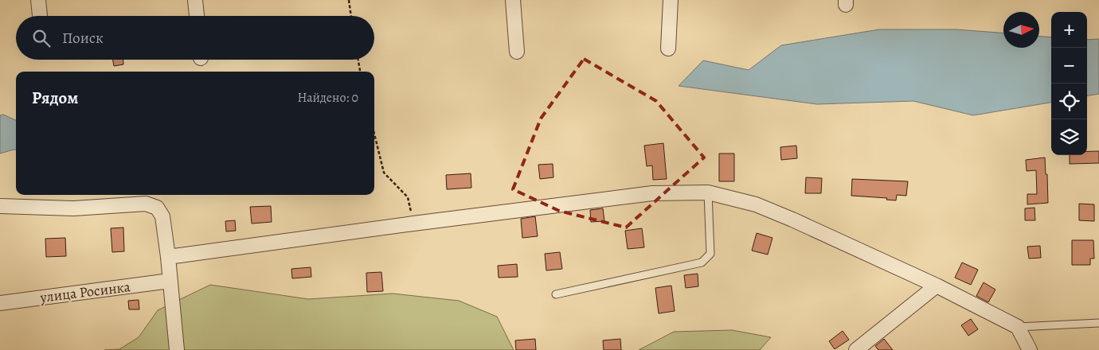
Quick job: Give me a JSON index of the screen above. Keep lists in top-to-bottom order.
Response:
{
  "streets": {
    "street": ["улица Росинка"]
  },
  "north": "right",
  "page": {
    "map_buttons": ["+", "−"],
    "search": "Поиск",
    "heading": ["Рядом", "Найдено: 0"]
  }
}
